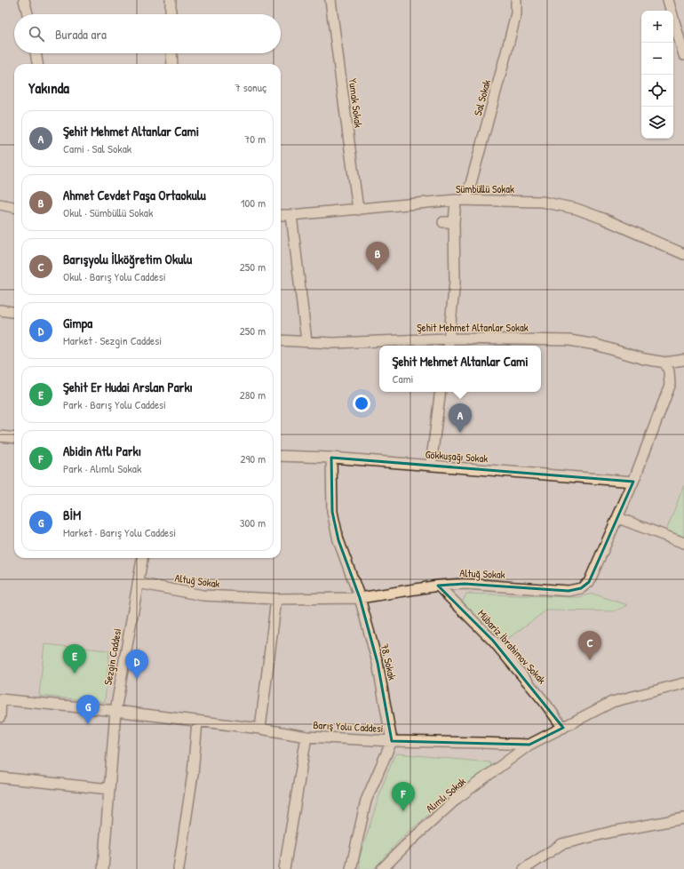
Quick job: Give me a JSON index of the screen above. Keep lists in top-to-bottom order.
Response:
{
  "streets": {
    "street": [
      "Sal Sokak",
      "Yumak Sokak",
      "Sümbüllü Sokak",
      "Şehit Mehmet Altanlar Sokak",
      "Gökkuşağı Sokak",
      "Altuğ Sokak",
      "Mübariz İbrahimov Sokak",
      "Sezgin Caddesi",
      "78. Sokak",
      "Barış Yolu Caddesi",
      "Alımlı Sokak"
    ]
  },
  "crossings": [
    ["Sal Sokak", "Sümbüllü Sokak"],
    ["Yumak Sokak", "Sümbüllü Sokak"],
    ["Şehit Mehmet Altanlar Sokak", "Altuğ Sokak"],
    ["Gökkuşağı Sokak", "Altuğ Sokak"],
    ["Gökkuşağı Sokak", "78. Sokak"],
    ["Altuğ Sokak", "Mübariz İbrahimov Sokak"],
    ["Altuğ Sokak", "Sezgin Caddesi"],
    ["Altuğ Sokak", "78. Sokak"],
    ["Mübariz İbrahimov Sokak", "Barış Yolu Caddesi"],
    ["Sezgin Caddesi", "Barış Yolu Caddesi"],
    ["78. Sokak", "Barış Yolu Caddesi"],
    ["Barış Yolu Caddesi", "Alımlı Sokak"]
  ],
  "page": {
    "map_buttons": ["+", "−"],
    "search": "Burada ara",
    "heading": ["Yakında", "7 sonuç"],
    "list": [
      {
        "mark": "A",
        "name": "Şehit Mehmet Altanlar Cami",
        "note": "Cami · Sal Sokak",
        "value": "70 m"
      },
      {
        "mark": "B",
        "name": "Ahmet Cevdet Paşa Ortaokulu",
        "note": "Okul · Sümbüllü Sokak",
        "value": "100 m"
      },
      {
        "mark": "C",
        "name": "Barışyolu İlköğretim Okulu",
        "note": "Okul · Barış Yolu Caddesi",
        "value": "250 m"
      },
      {
        "mark": "D",
        "name": "Gimpa",
        "note": "Market · Sezgin Caddesi",
        "value": "250 m"
      },
      {
        "mark": "E",
        "name": "Şehit Er Hudai Arslan Parkı",
        "note": "Park · Barış Yolu Caddesi",
        "value": "280 m"
      },
      {
        "mark": "F",
        "name": "Abidin Atlı Parkı",
        "note": "Park · Alımlı Sokak",
        "value": "290 m"
      },
      {
        "mark": "G",
        "name": "BİM",
        "note": "Market · Barış Yolu Caddesi",
        "value": "300 m"
      }
    ],
    "pins": [
      "B",
      "A",
      "C",
      "E",
      "D",
      "G",
      "F"
    ],
    "popup": ["Şehit Mehmet Altanlar Cami", "Cami"]
  }
}
